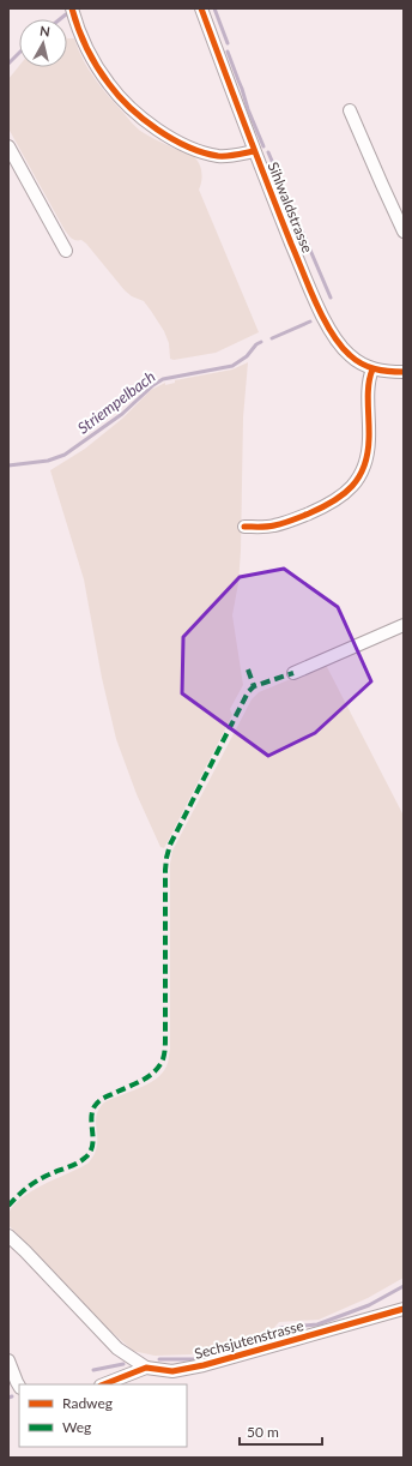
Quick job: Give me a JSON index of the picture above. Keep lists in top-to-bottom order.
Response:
{
  "streets": {
    "street": ["Sihlwaldstrasse", "Sechsjutenstrasse"]
  },
  "water": ["Striempelbach"],
  "legend": ["Radweg", "Weg"],
  "scale_bar": "50 m",
  "north": "top"
}
